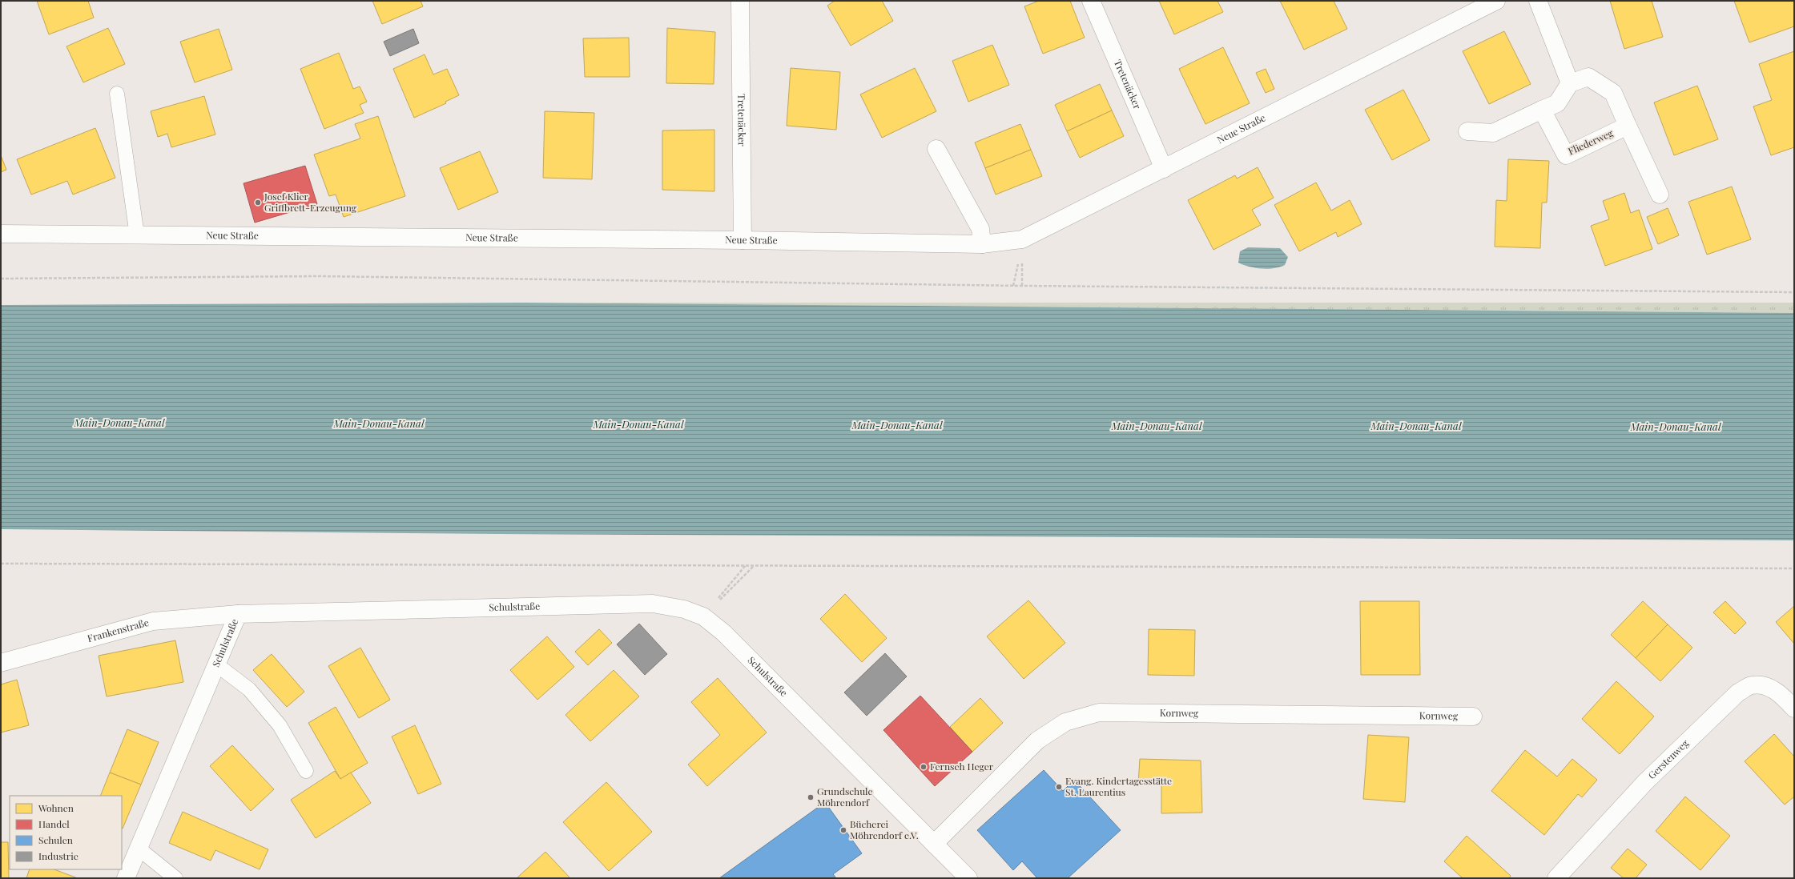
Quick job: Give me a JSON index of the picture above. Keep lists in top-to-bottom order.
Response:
{
  "streets": {
    "street": [
      "Tretenäcker",
      "Neue Straße",
      "Fliederweg",
      "Schulstraße",
      "Frankenstraße",
      "Kornweg",
      "Gerstenweg"
    ]
  },
  "crossings": [
    ["Tretenäcker", "Neue Straße"],
    ["Schulstraße", "Frankenstraße"],
    ["Schulstraße", "Kornweg"]
  ],
  "water": ["Main-Donau-Kanal"],
  "places": [
    "Josef Klier Griffbrett-Erzeugung",
    "Fernseh Heger",
    "Evang. Kindertagesstätte St. Laurentius",
    "Grundschule Möhrendorf",
    "Bücherei Möhrendorf e.V."
  ],
  "legend": [
    "Wohnen",
    "Handel",
    "Schulen",
    "Industrie"
  ]
}
